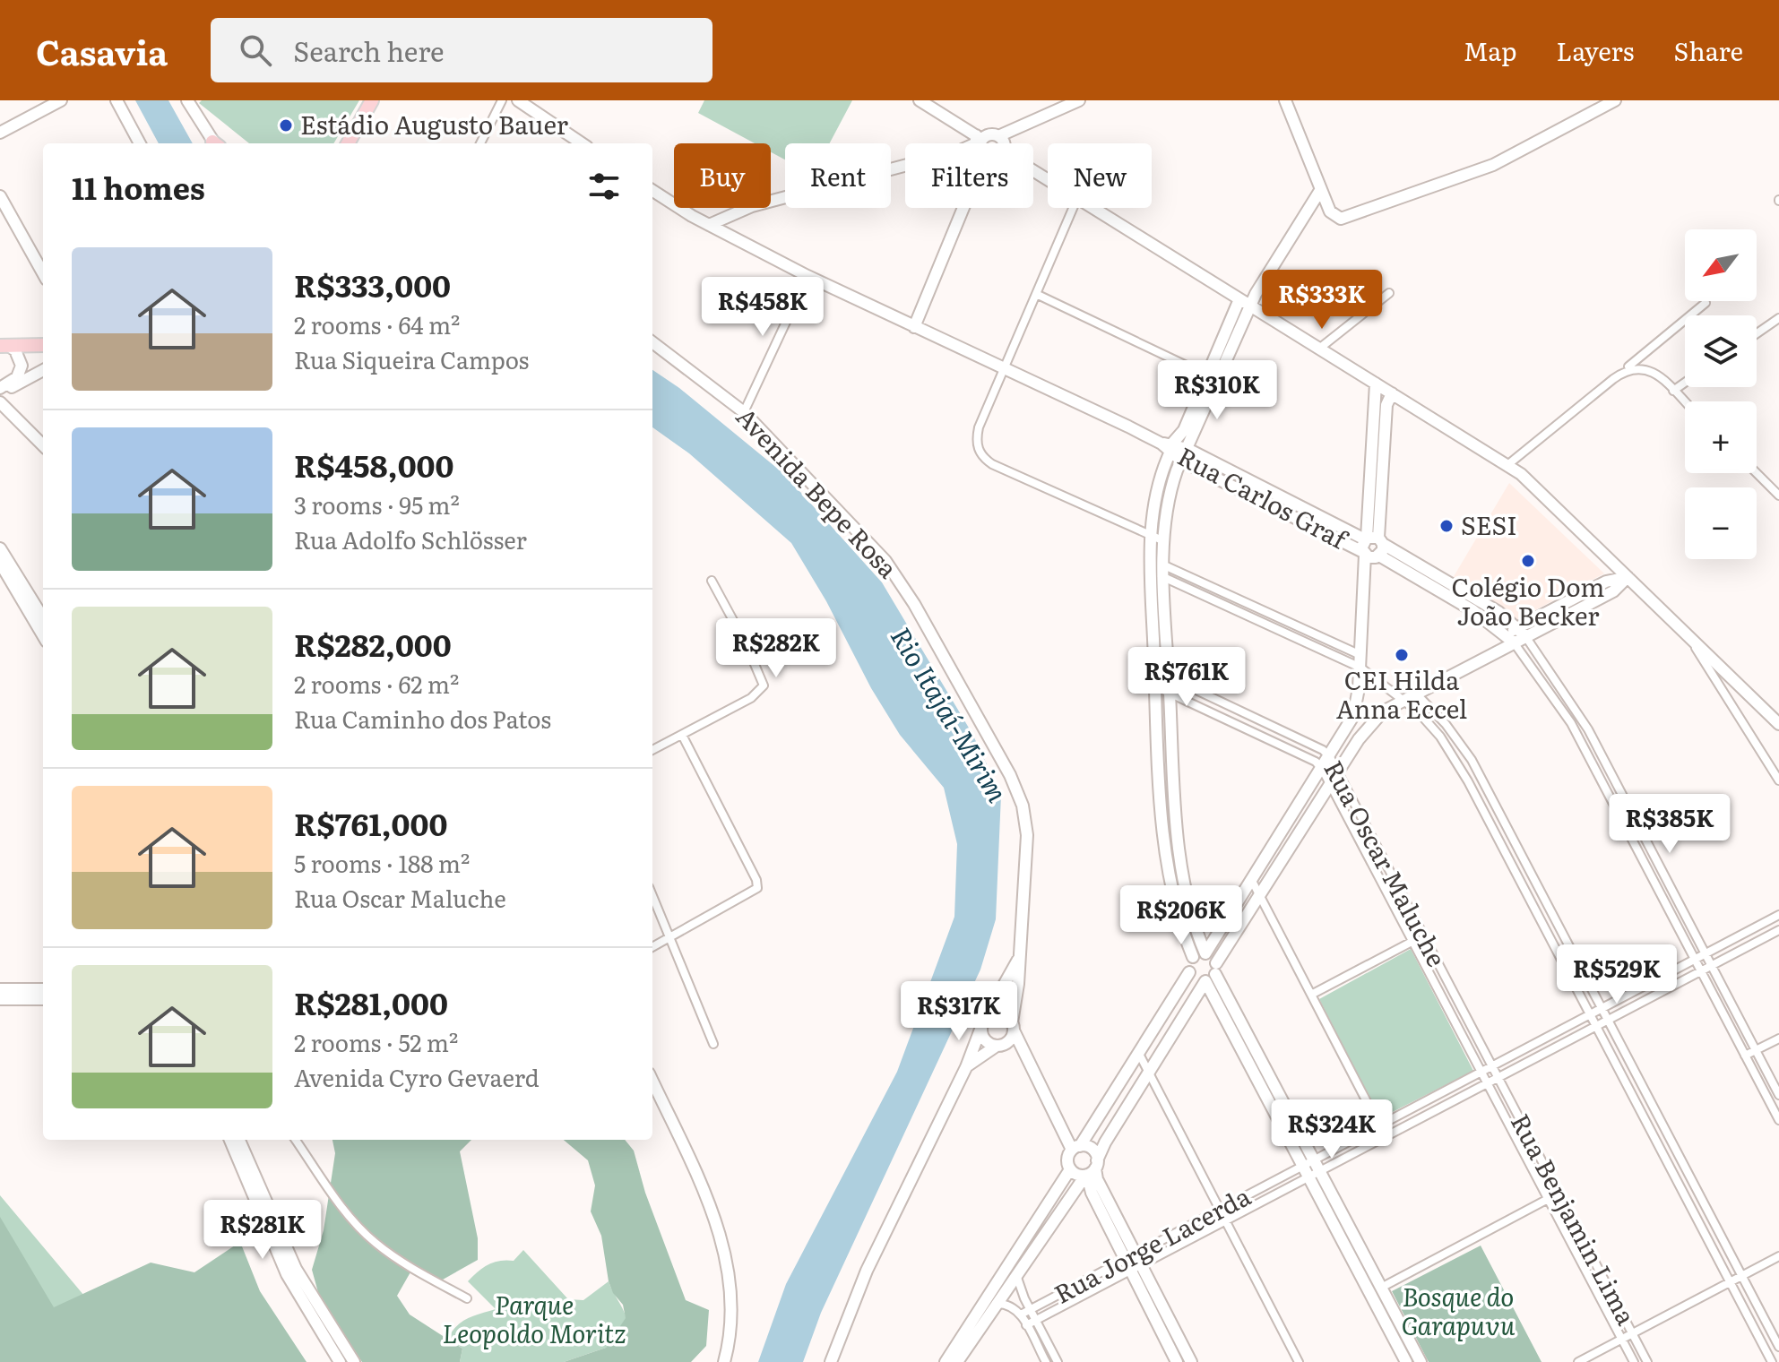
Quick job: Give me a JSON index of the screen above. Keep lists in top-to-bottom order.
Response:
{
  "streets": {
    "main road": ["Avenida Bepe Rosa", "Rua Carlos Graf"],
    "street": ["Rua Oscar Maluche", "Rua Benjamin Lima", "Rua Jorge Lacerda"]
  },
  "crossings": [
    ["Rua Oscar Maluche", "Rua Benjamin Lima"],
    ["Rua Oscar Maluche", "Rua Jorge Lacerda"],
    ["Rua Benjamin Lima", "Rua Jorge Lacerda"]
  ],
  "water": ["Rio Itajaí-Mirim"],
  "parks": ["Bosque do Garapuvu", "Parque Leopoldo Moritz"],
  "places": [
    "Estádio Augusto Bauer",
    "SESI",
    "Colégio Dom João Becker",
    "CEI Hilda Anna Eccel"
  ],
  "north": "bottom left",
  "page": {
    "header": "Casavia",
    "search": "Search here",
    "nav": ["Map", "Layers", "Share"],
    "chip": [
      "Buy",
      "Rent",
      "Filters",
      "New"
    ],
    "heading": "11 homes",
    "map_buttons": ["+", "−"],
    "list": [
      {
        "name": "R$333,000",
        "note": "2 rooms · 64 m² · Rua Siqueira Campos"
      },
      {
        "name": "R$458,000",
        "note": "3 rooms · 95 m² · Rua Adolfo Schlösser"
      },
      {
        "name": "R$282,000",
        "note": "2 rooms · 62 m² · Rua Caminho dos Patos"
      },
      {
        "name": "R$761,000",
        "note": "5 rooms · 188 m² · Rua Oscar Maluche"
      },
      {
        "name": "R$281,000",
        "note": "2 rooms · 52 m² · Avenida Cyro Gevaerd"
      }
    ],
    "price": [
      "R$333K",
      "R$458K",
      "R$310K",
      "R$282K",
      "R$761K",
      "R$385K",
      "R$206K",
      "R$529K",
      "R$317K",
      "R$324K",
      "R$281K"
    ]
  }
}
